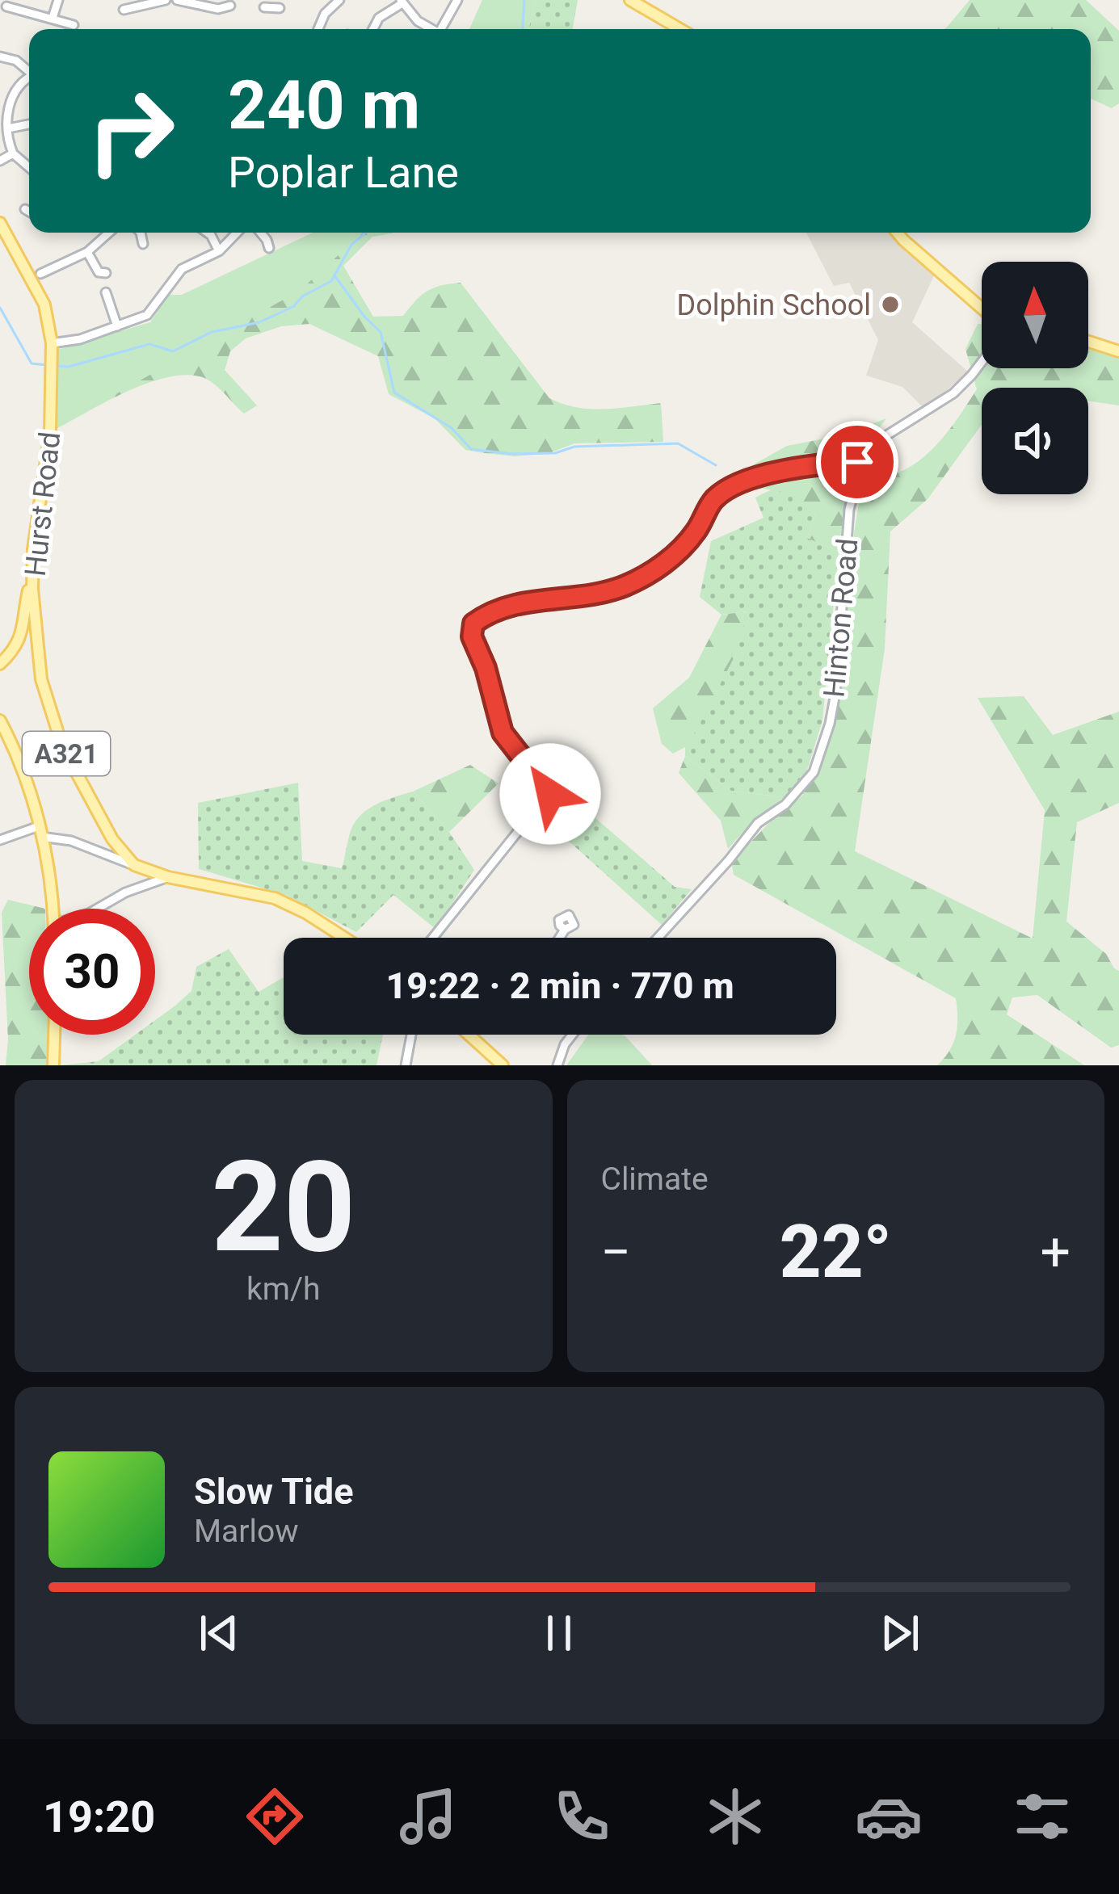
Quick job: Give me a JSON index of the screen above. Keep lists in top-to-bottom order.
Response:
{
  "streets": {
    "main road": ["Hurst Road", "A321"],
    "street": ["Hinton Road"]
  },
  "places": ["Dolphin School"],
  "north": "top",
  "page": {
    "turn": ["240 m", "Poplar Lane"],
    "limit": "30",
    "trip": "19:22 · 2 min · 770 m",
    "tile": [
      ["20", "km/h"],
      "Climate"
    ],
    "heat": ["−", "22°", "+"],
    "song": ["Slow Tide", "Marlow"],
    "tabs": "19:20"
  }
}
